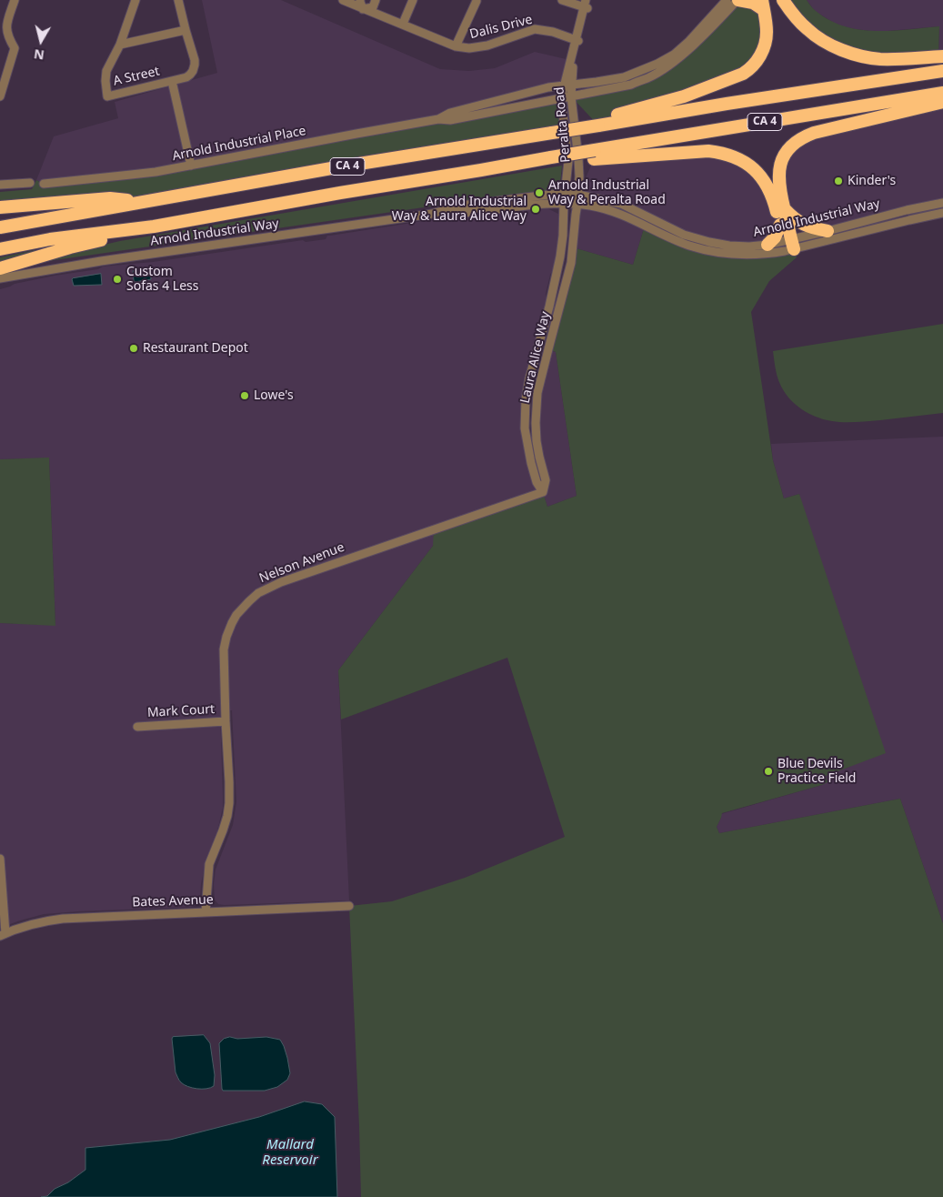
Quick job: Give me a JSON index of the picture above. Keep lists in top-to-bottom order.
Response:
{
  "streets": {
    "highway": ["CA 4"],
    "street": [
      "Dalis Drive",
      "A Street",
      "Peralta Road",
      "Arnold Industrial Place",
      "Arnold Industrial Way",
      "Laura Alice Way",
      "Nelson Avenue",
      "Mark Court",
      "Bates Avenue"
    ]
  },
  "crossings": [
    ["Dalis Drive", "Peralta Road"],
    ["A Street", "Arnold Industrial Place"],
    ["Peralta Road", "Arnold Industrial Place"],
    ["Peralta Road", "Arnold Industrial Way"],
    ["Peralta Road", "Laura Alice Way"],
    ["Arnold Industrial Way", "Laura Alice Way"],
    ["Laura Alice Way", "Nelson Avenue"],
    ["Nelson Avenue", "Mark Court"],
    ["Nelson Avenue", "Bates Avenue"]
  ],
  "water": ["Mallard Reservoir"],
  "places": [
    "Kinder's",
    "Arnold Industrial Way & Peralta Road",
    "Arnold Industrial Way & Laura Alice Way",
    "Custom Sofas 4 Less",
    "Restaurant Depot",
    "Lowe's",
    "Blue Devils Practice Field"
  ],
  "north": "bottom"
}
